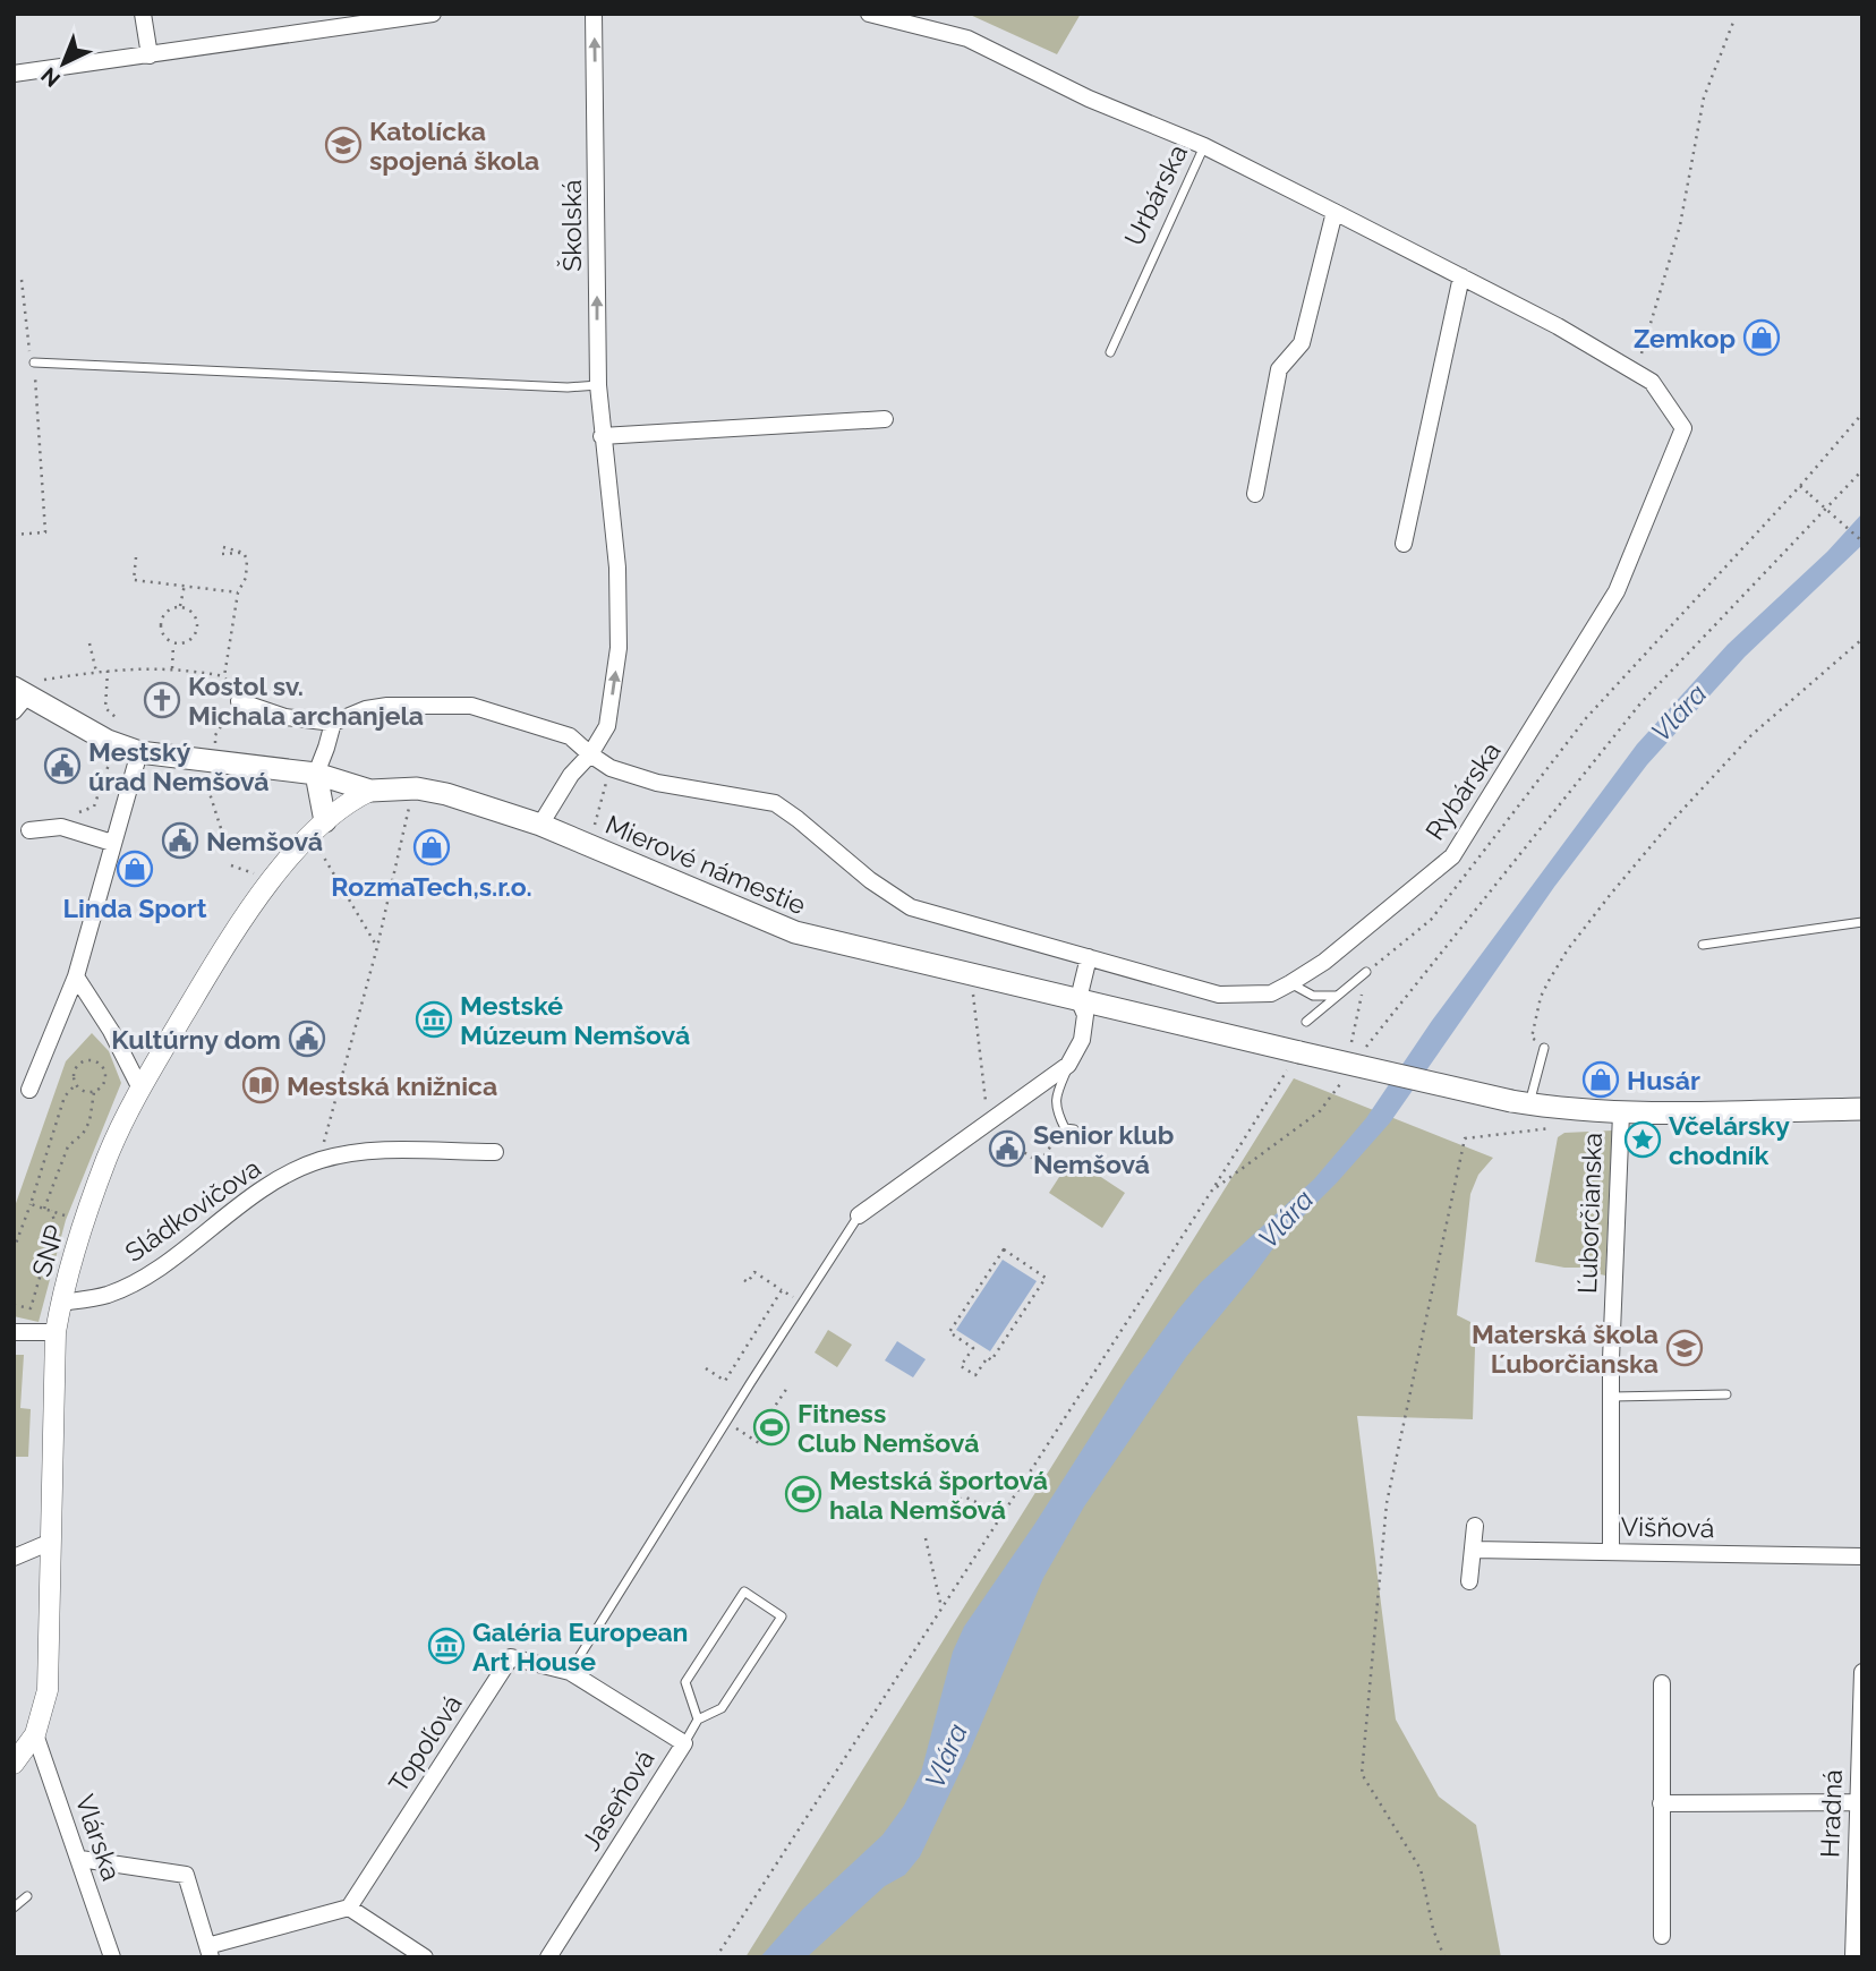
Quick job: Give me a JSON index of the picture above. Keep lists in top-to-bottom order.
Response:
{
  "streets": {
    "main road": ["Mierové námestie", "Ľuborčianska"],
    "street": [
      "Urbárska",
      "Školská",
      "Rybárska",
      "Sládkovičova",
      "SNP",
      "Višňová",
      "Topoľová",
      "Jaseňová",
      "Hradná",
      "Vlárska"
    ]
  },
  "crossings": [
    ["Urbárska", "Rybárska"],
    ["Školská", "Mierové námestie"],
    ["Rybárska", "Mierové námestie"],
    ["Mierové námestie", "Ľuborčianska"],
    ["Mierové námestie", "SNP"],
    ["Sládkovičova", "SNP"],
    ["Ľuborčianska", "Višňová"],
    ["SNP", "Vlárska"],
    ["Topoľová", "Jaseňová"]
  ],
  "one_way": ["Školská"],
  "water": ["Vlára"],
  "places": {
    "school or university": ["Katolícka spojená škola", "Materská škola Ľuborčianska"],
    "shop": [
      "Zemkop",
      "RozmaTech,s.r.o.",
      "Linda Sport",
      "Husár"
    ],
    "church": ["Kostol sv. Michala archanjela"],
    "public building": [
      "Mestský úrad Nemšová",
      "Nemšová",
      "Kultúrny dom",
      "Senior klub Nemšová"
    ],
    "museum": ["Mestské Múzeum Nemšová", "Galéria European Art House"],
    "library": ["Mestská knižnica"],
    "place": ["Včelársky chodník"],
    "sports": ["Fitness Club Nemšová", "Mestská športová hala Nemšová"]
  },
  "north": "bottom left"
}
